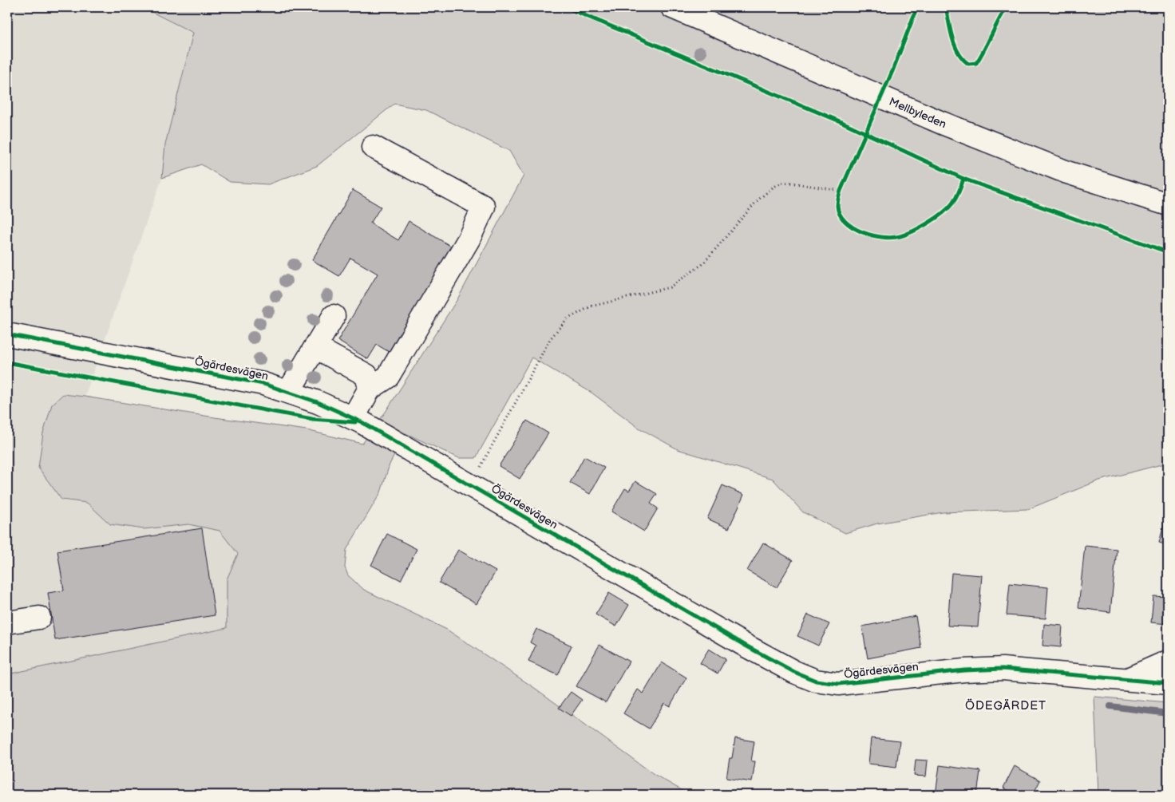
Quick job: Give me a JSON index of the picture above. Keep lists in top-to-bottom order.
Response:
{
  "streets": {
    "street": ["Mellbyleden", "Ögärdesvägen"]
  },
  "districts": ["ÖDEGÄRDET"]
}
